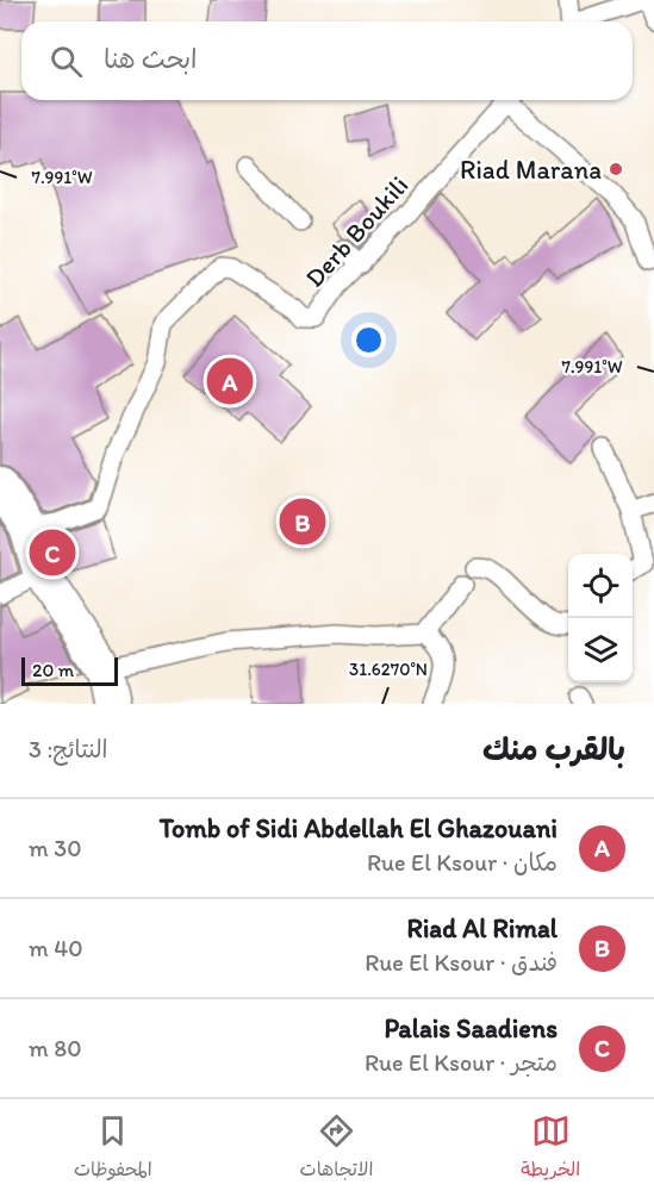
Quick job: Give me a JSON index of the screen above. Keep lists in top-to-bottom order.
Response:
{
  "streets": {
    "lane": ["Derb Boukili"]
  },
  "places": ["Riad Marana"],
  "scale_bar": "20 m",
  "page": {
    "search": "ابحث هنا",
    "pins": ["A", "B", "C"],
    "scale": "20 m",
    "heading": ["بالقرب منك", "النتائج: 3"],
    "list": [
      {
        "mark": "A",
        "name": "Tomb of Sidi Abdellah El Ghazouani",
        "note": "مكان · Rue El Ksour",
        "value": "30 m"
      },
      {
        "mark": "B",
        "name": "Riad Al Rimal",
        "note": "فندق · Rue El Ksour",
        "value": "40 m"
      },
      {
        "mark": "C",
        "name": "Palais Saadiens",
        "note": "متجر · Rue El Ksour",
        "value": "80 m"
      }
    ],
    "nav": ["الخريطة", "الاتجاهات", "المحفوظات"]
  },
  "coordinates": ["7.991°W", "31.6270°N"]
}
